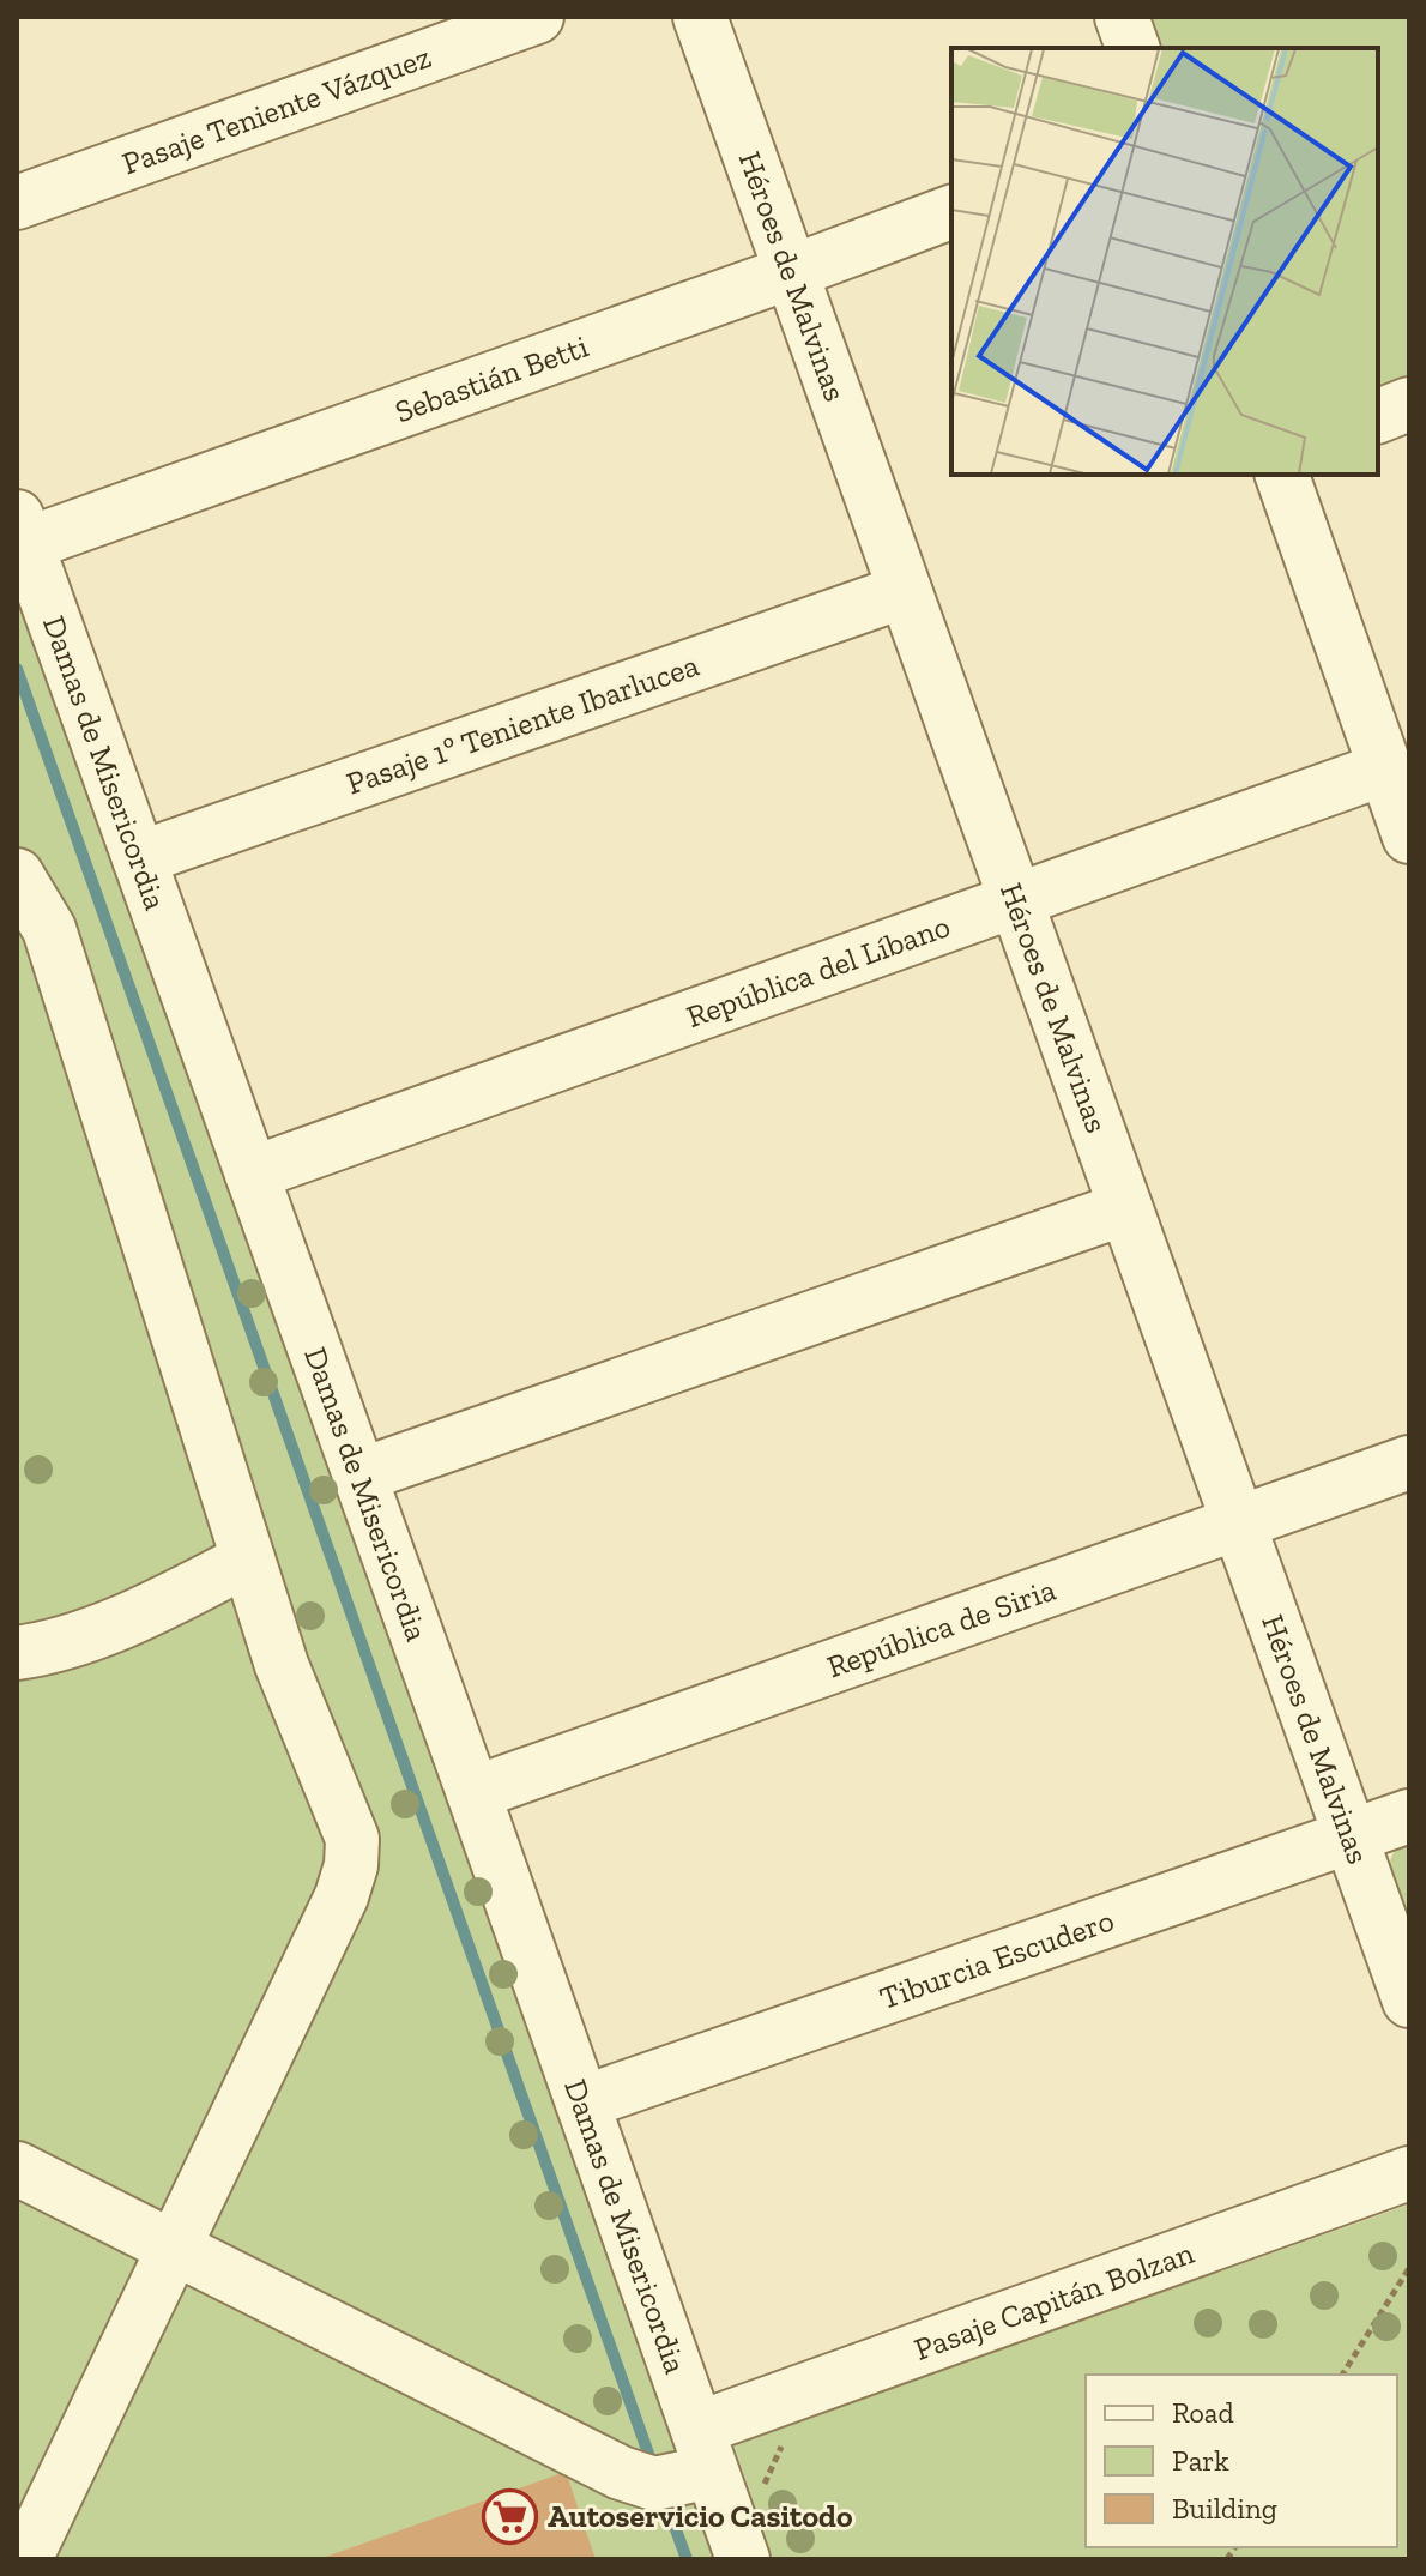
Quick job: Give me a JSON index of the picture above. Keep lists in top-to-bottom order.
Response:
{
  "streets": {
    "street": [
      "Pasaje Teniente Vázquez",
      "Héroes de Malvinas",
      "Sebastián Betti",
      "Pasaje 1º Teniente Ibarlucea",
      "Damas de Misericordia",
      "República del Líbano",
      "República de Siria",
      "Tiburcia Escudero",
      "Pasaje Capitán Bolzan"
    ]
  },
  "crossings": [
    ["Héroes de Malvinas", "Sebastián Betti"],
    ["Héroes de Malvinas", "Pasaje 1º Teniente Ibarlucea"],
    ["Héroes de Malvinas", "República del Líbano"],
    ["Héroes de Malvinas", "República de Siria"],
    ["Héroes de Malvinas", "Tiburcia Escudero"],
    ["Sebastián Betti", "Damas de Misericordia"],
    ["Pasaje 1º Teniente Ibarlucea", "Damas de Misericordia"],
    ["Damas de Misericordia", "República del Líbano"],
    ["Damas de Misericordia", "República de Siria"],
    ["Damas de Misericordia", "Tiburcia Escudero"],
    ["Damas de Misericordia", "Pasaje Capitán Bolzan"]
  ],
  "places": {
    "supermarket": ["Autoservicio Casitodo"]
  },
  "legend": ["Road", "Park", "Building"]
}
